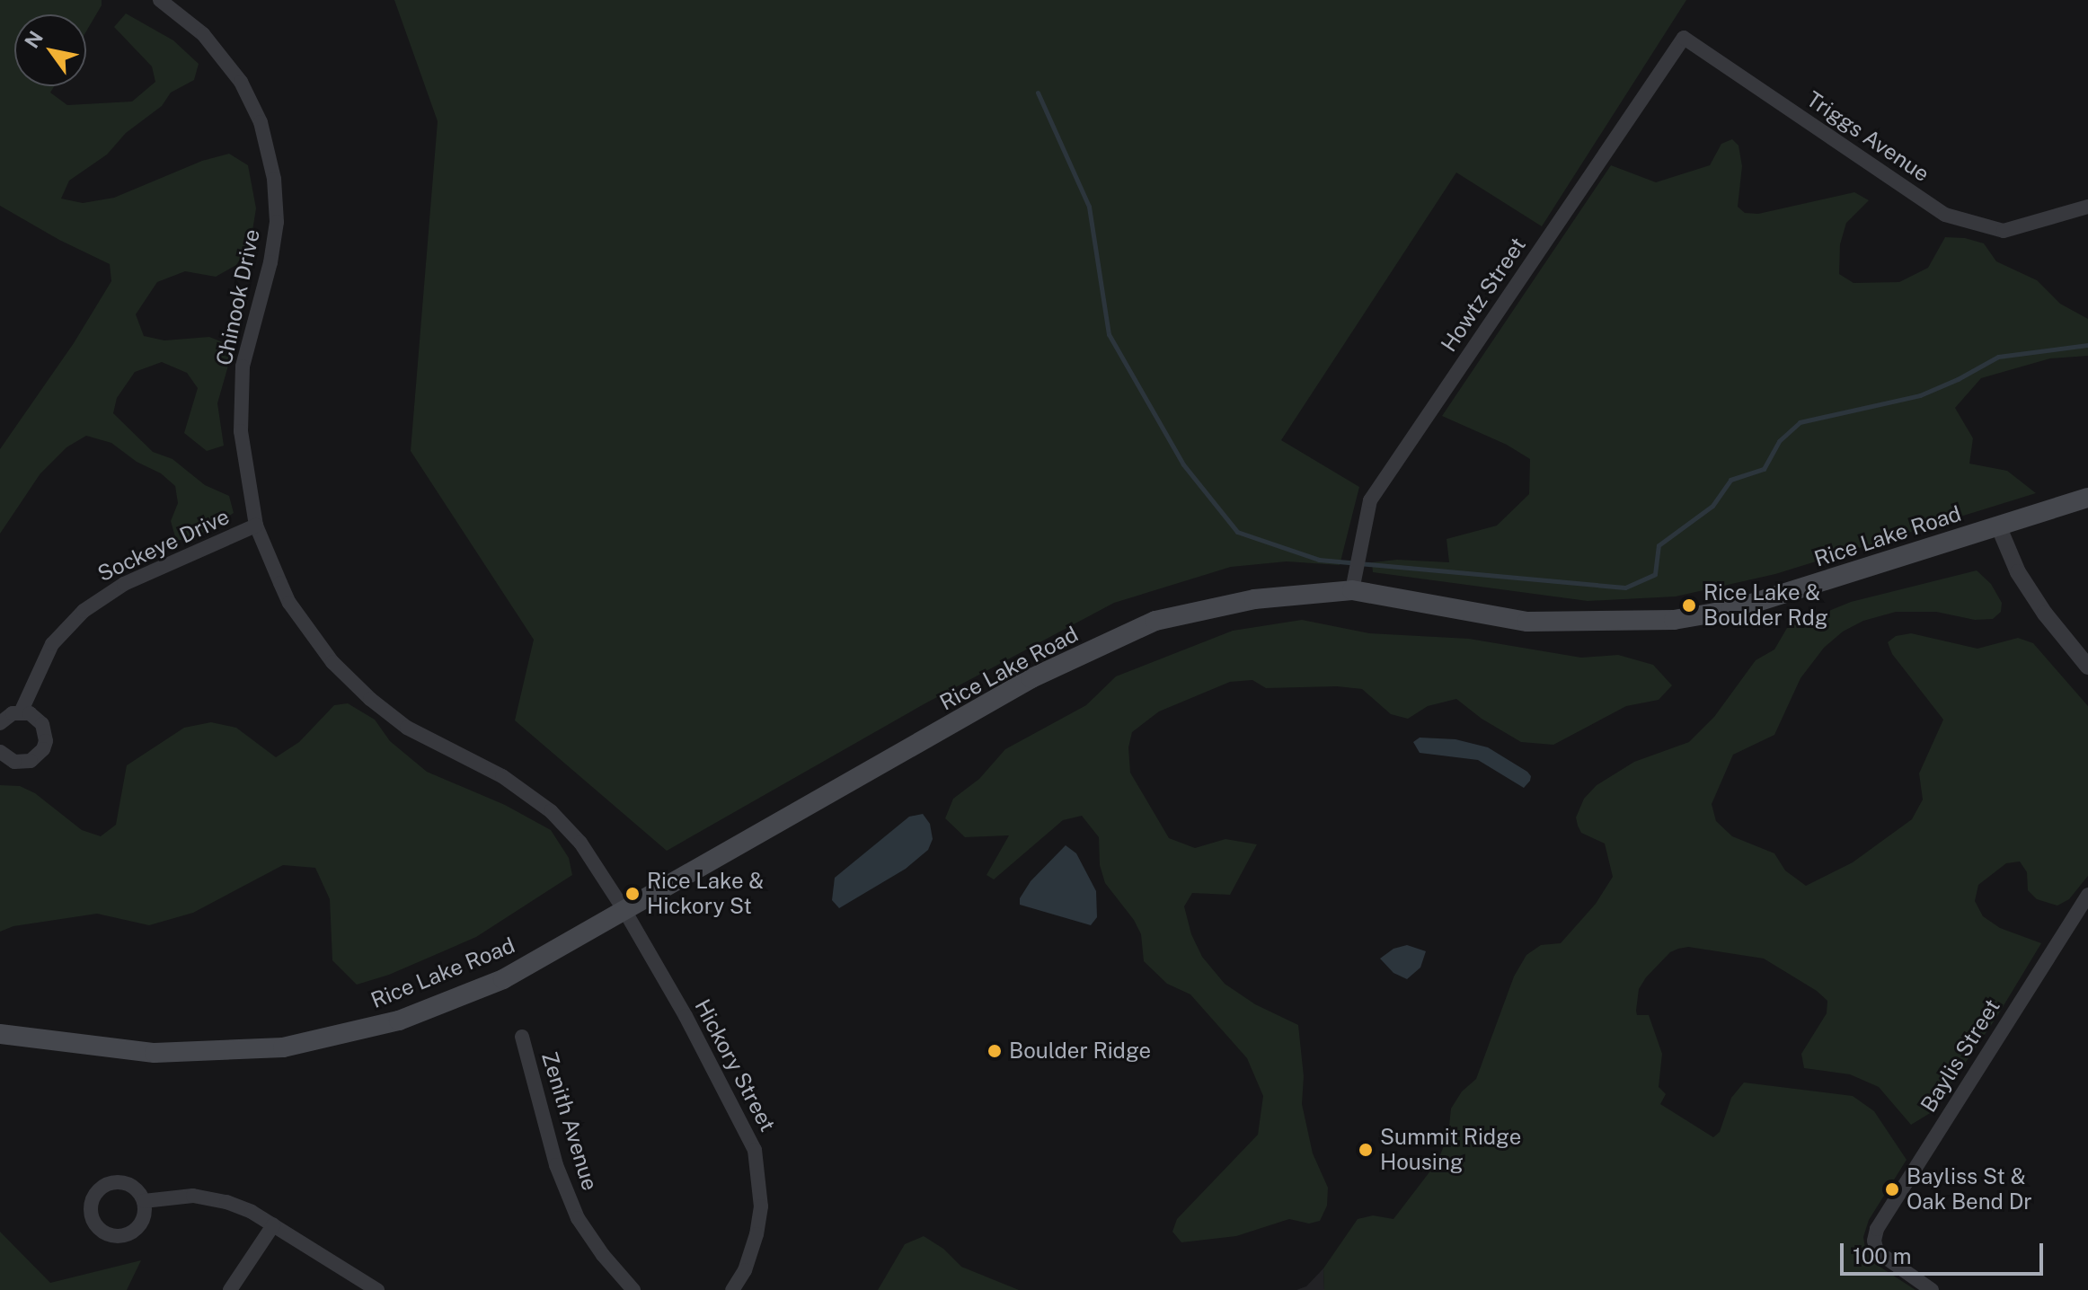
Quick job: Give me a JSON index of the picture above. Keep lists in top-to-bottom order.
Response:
{
  "streets": {
    "main road": ["Rice Lake Road"],
    "street": [
      "Triggs Avenue",
      "Howtz Street",
      "Chinook Drive",
      "Sockeye Drive",
      "Baylis Street",
      "Hickory Street",
      "Zenith Avenue"
    ]
  },
  "crossings": [
    ["Triggs Avenue", "Howtz Street"],
    ["Howtz Street", "Rice Lake Road"],
    ["Chinook Drive", "Rice Lake Road"],
    ["Chinook Drive", "Sockeye Drive"],
    ["Chinook Drive", "Hickory Street"],
    ["Rice Lake Road", "Hickory Street"]
  ],
  "places": [
    "Rice Lake & Boulder Rdg",
    "Rice Lake & Hickory St",
    "Boulder Ridge",
    "Summit Ridge Housing",
    "Bayliss St & Oak Bend Dr"
  ],
  "scale_bar": "100 m",
  "north": "top left"
}
